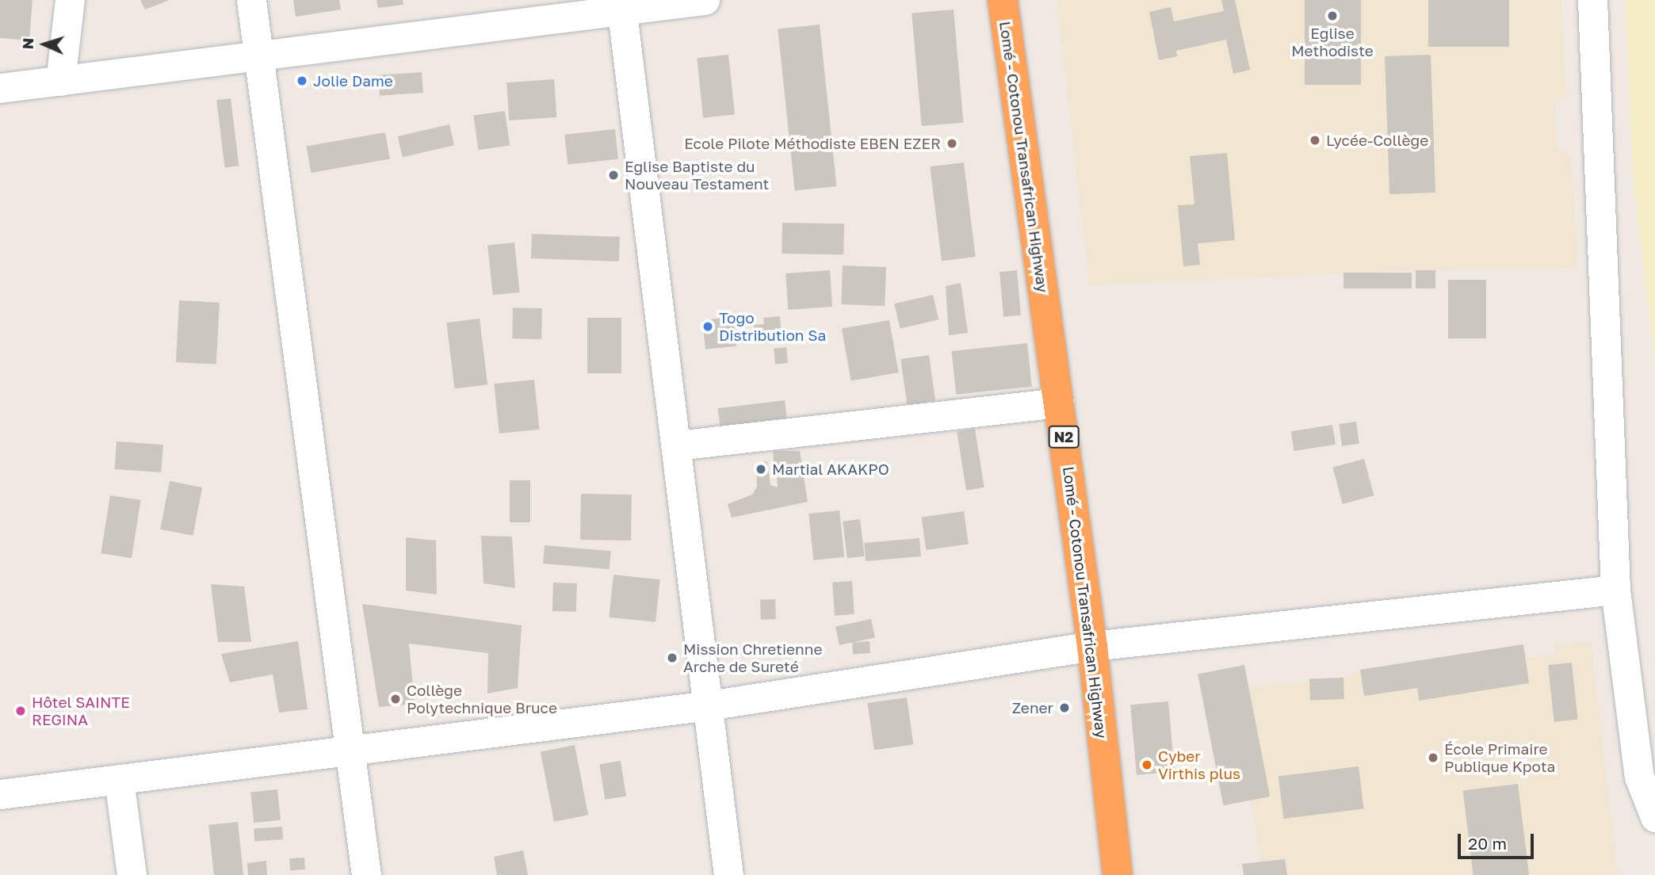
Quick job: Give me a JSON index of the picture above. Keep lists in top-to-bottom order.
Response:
{
  "streets": {
    "highway": ["Lomé - Cotonou Transafrican Highway", "N2"]
  },
  "places": [
    "Eglise Methodiste",
    "Jolie Dame",
    "Lycée-Collège",
    "Ecole Pilote Méthodiste EBEN EZER",
    "Eglise Baptiste du Nouveau Testament",
    "Togo Distribution Sa",
    "Martial AKAKPO",
    "Mission Chretienne Arche de Sureté",
    "Collège Polytechnique Bruce",
    "Zener",
    "Hôtel SAINTE REGINA",
    "École Primaire Publique Kpota",
    "Cyber Virthis plus"
  ],
  "scale_bar": "20 m",
  "north": "left"
}
